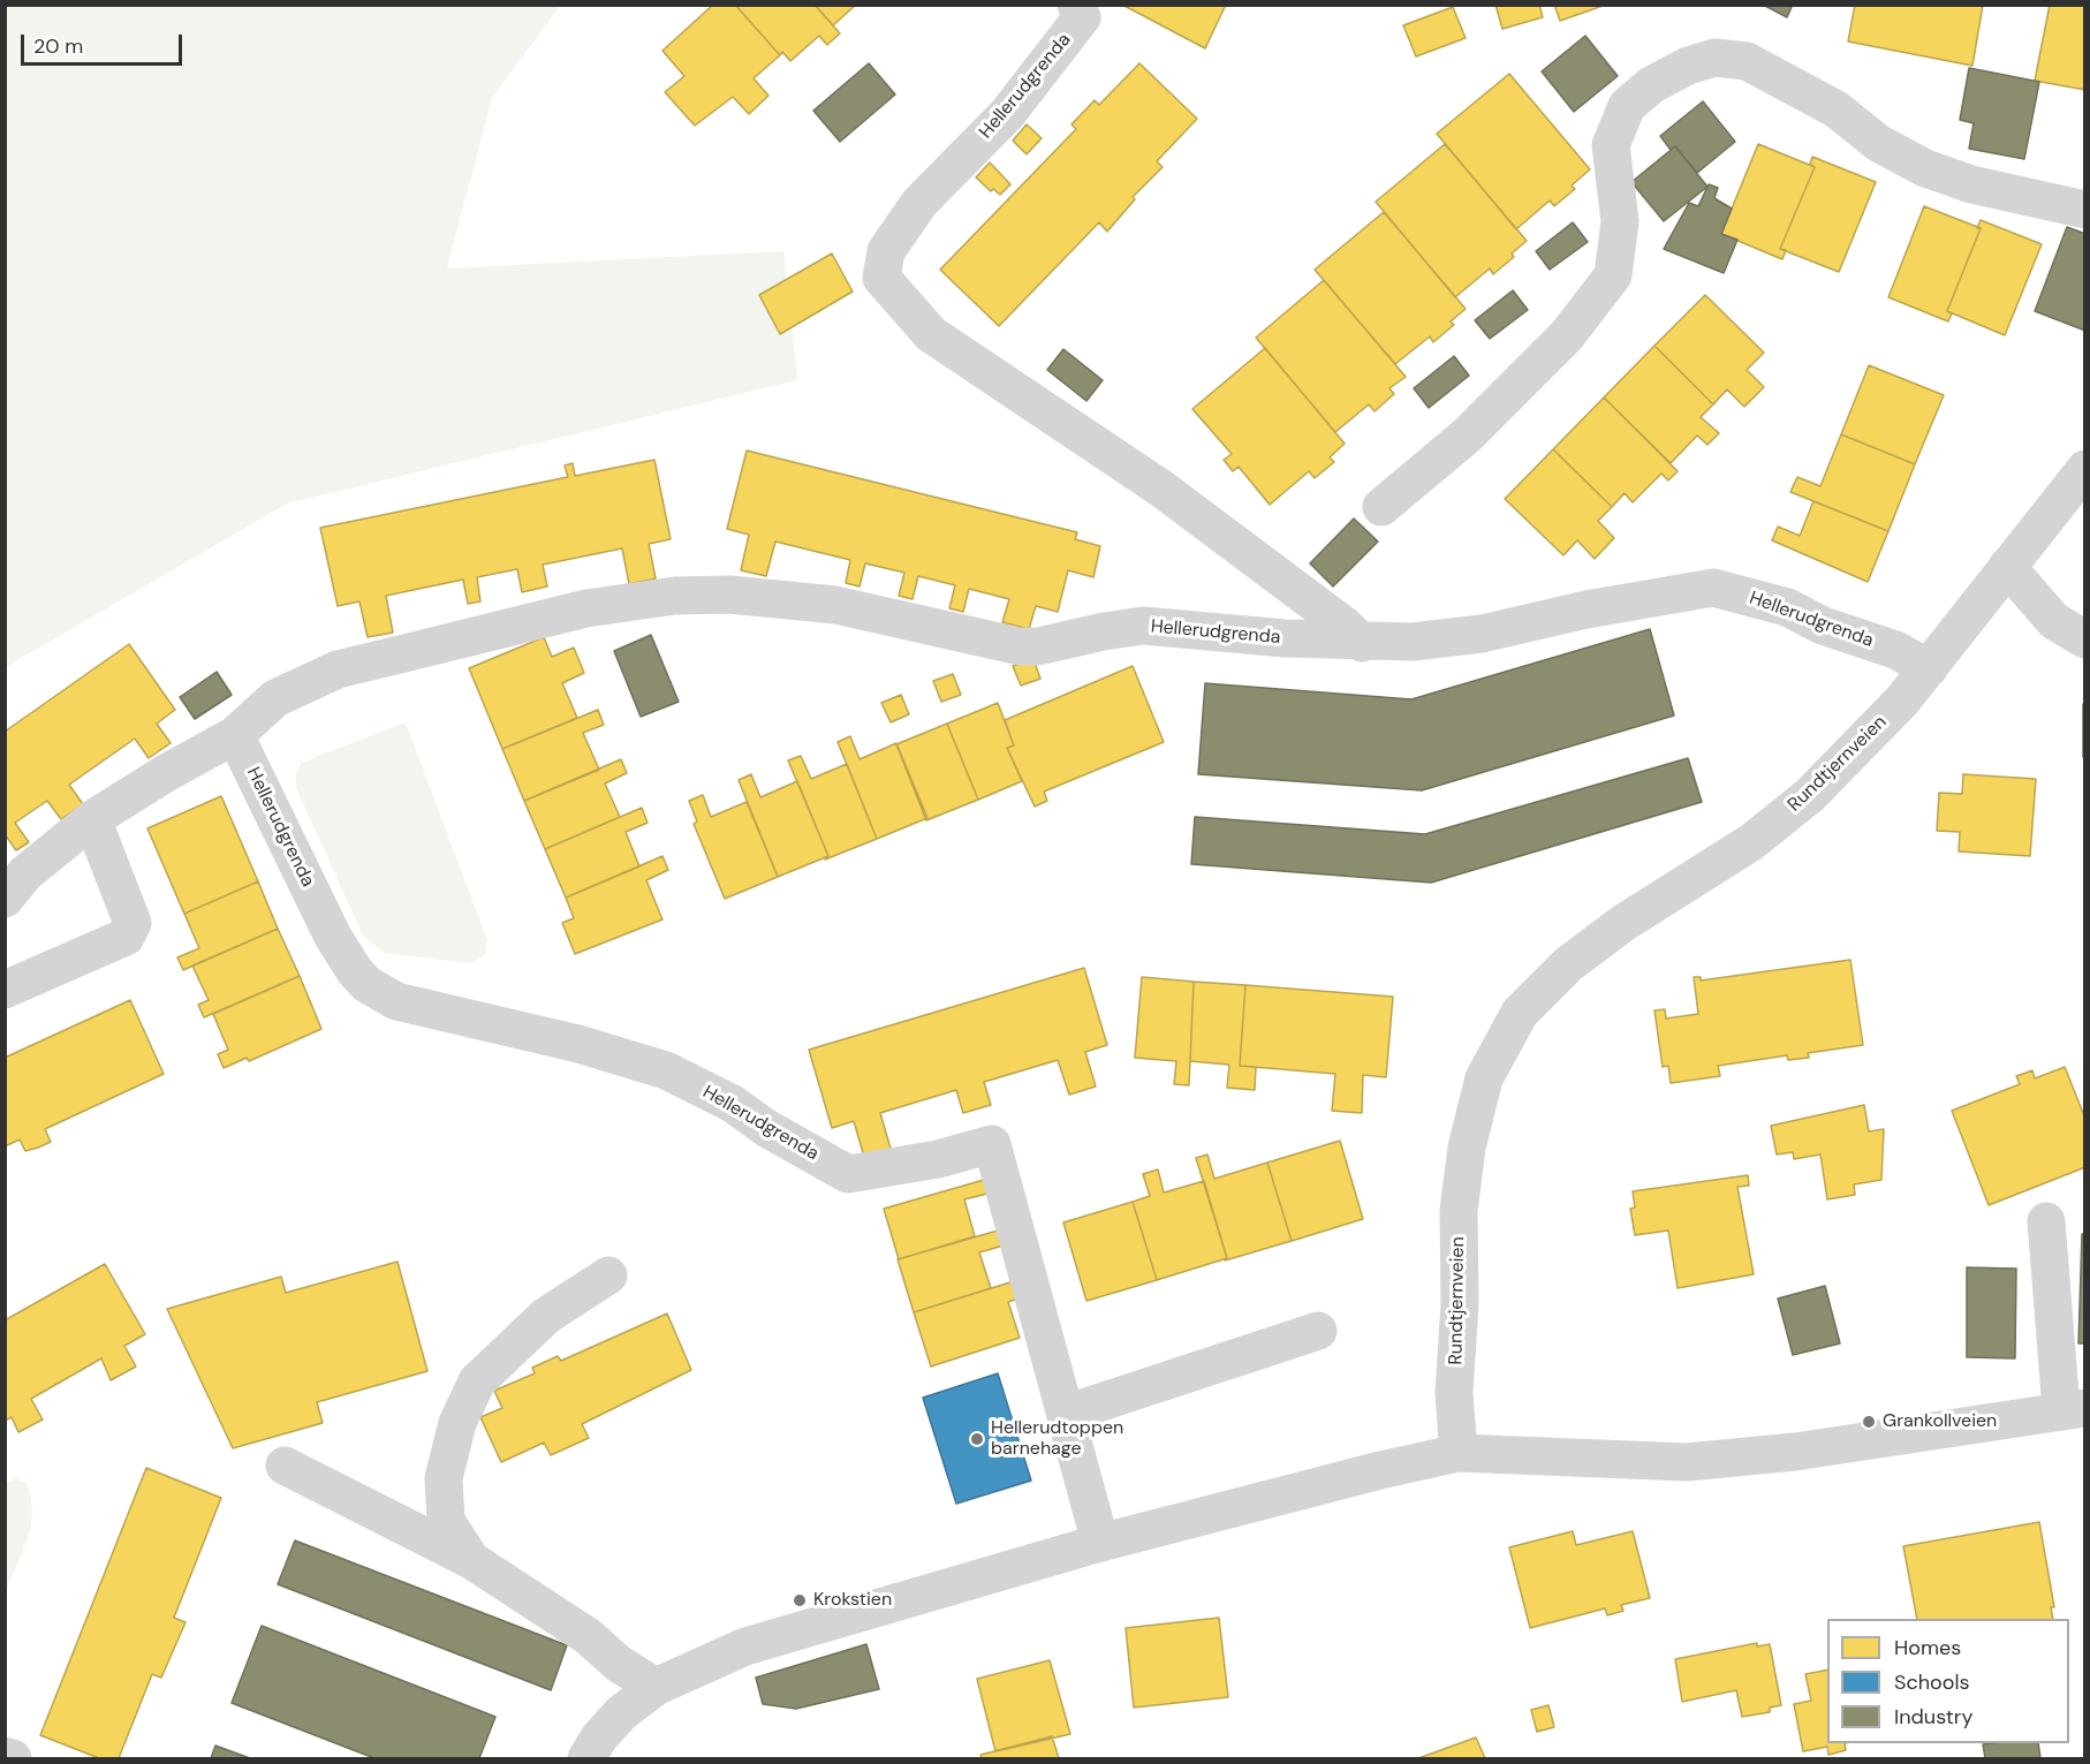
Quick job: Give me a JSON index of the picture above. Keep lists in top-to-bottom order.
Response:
{
  "streets": {
    "street": ["Hellerudgrenda", "Rundtjernveien"]
  },
  "crossings": [
    ["Hellerudgrenda", "Rundtjernveien"]
  ],
  "places": ["Grankollveien", "Hellerudtoppen barnehage", "Krokstien"],
  "legend": ["Homes", "Schools", "Industry"],
  "scale_bar": "20 m"
}
